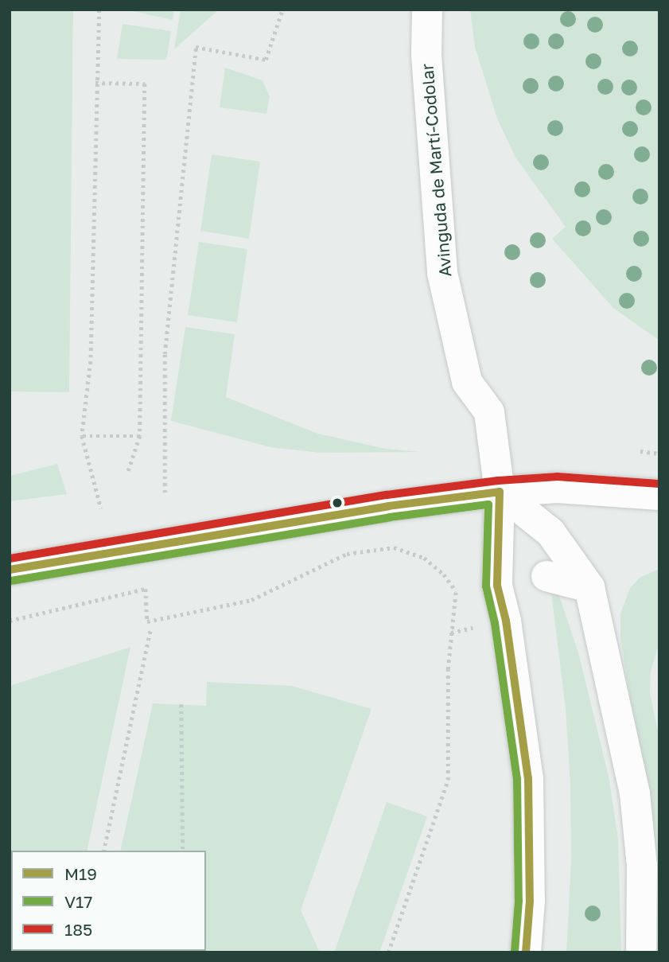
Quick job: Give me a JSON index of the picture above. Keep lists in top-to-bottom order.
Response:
{
  "streets": {
    "street": ["Avinguda de Martí-Codolar"]
  },
  "lines": ["transit line 185", "transit line M19", "transit line V17"],
  "legend": ["M19", "V17", "185"]
}
